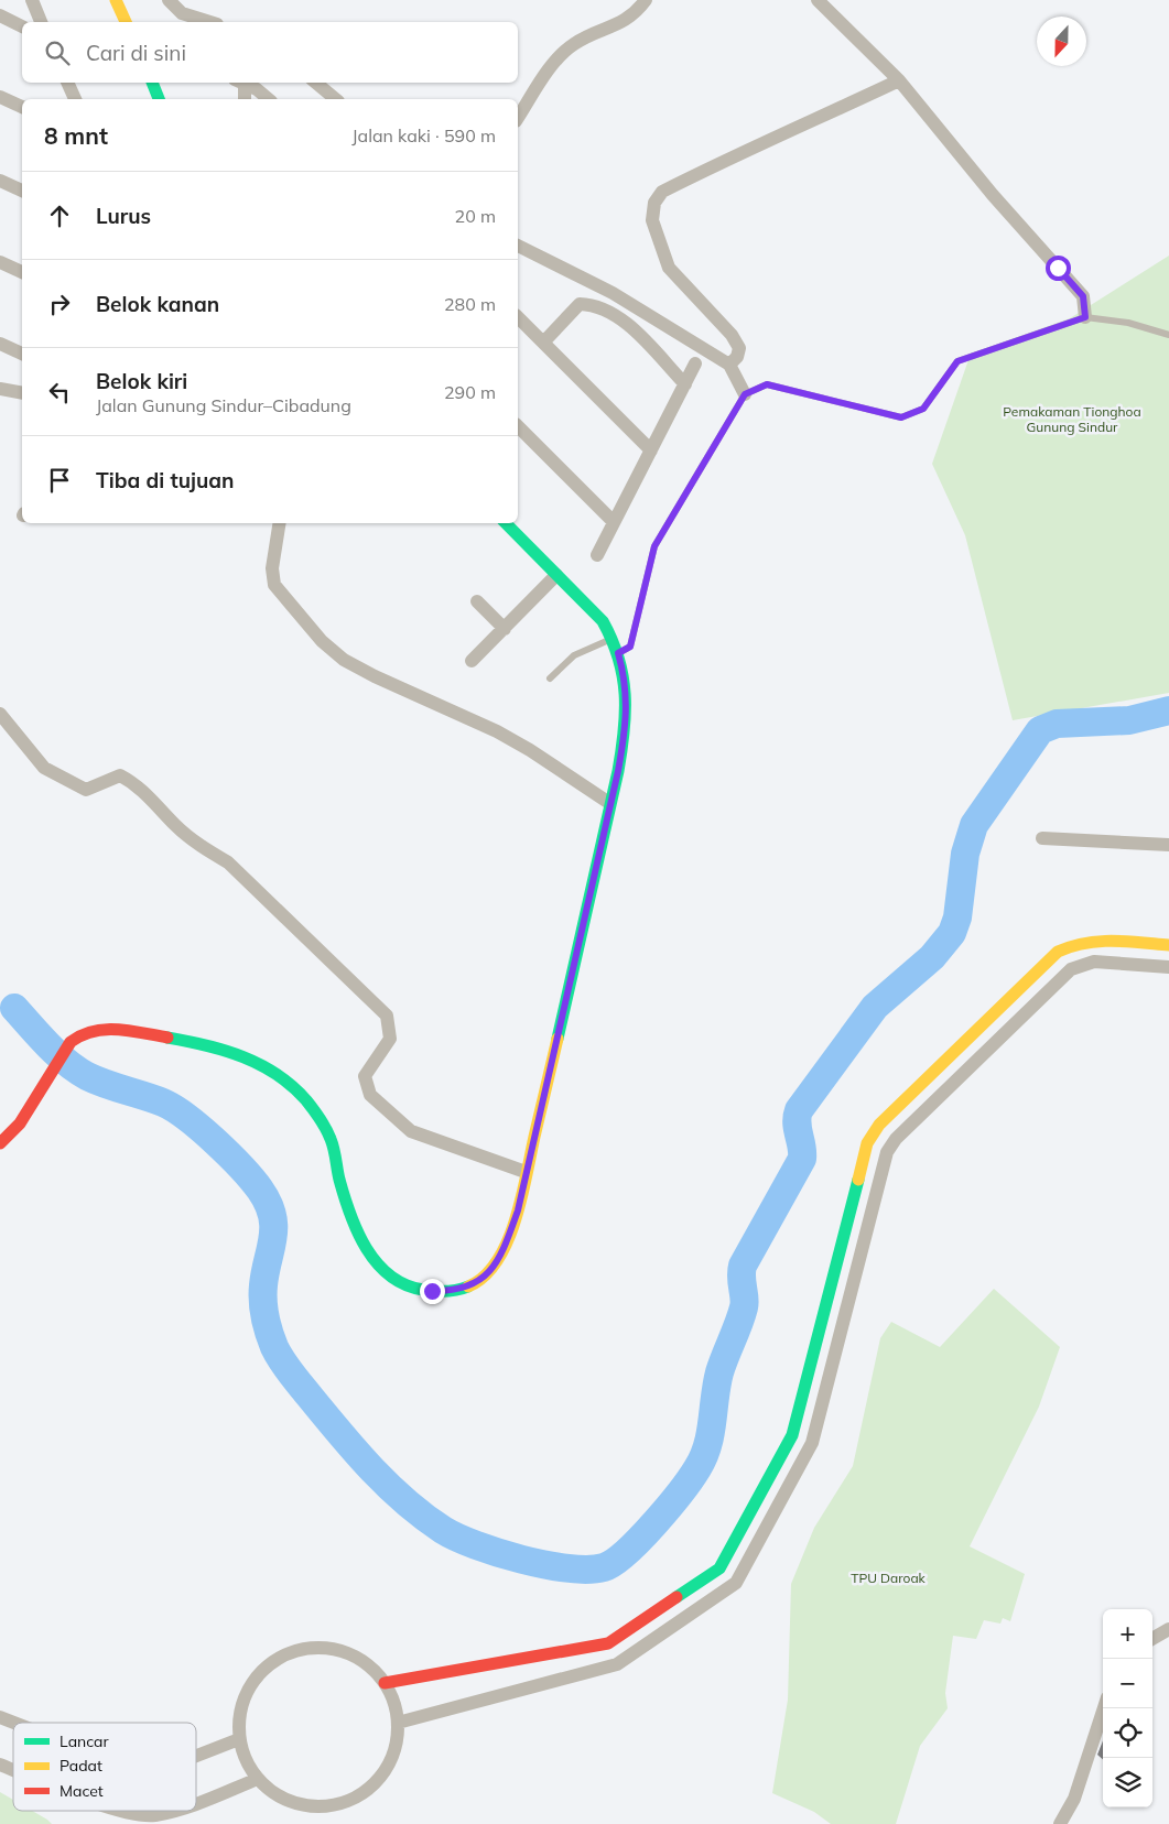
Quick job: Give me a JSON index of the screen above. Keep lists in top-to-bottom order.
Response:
{
  "parks": ["Pemakaman Tionghoa Gunung Sindur", "TPU Daroak"],
  "legend": ["Lancar", "Padat", "Macet"],
  "north": "bottom",
  "page": {
    "search": "Cari di sini",
    "heading": ["8 mnt", "Jalan kaki · 590 m"],
    "list": [
      ["Lurus", "20 m"],
      ["Belok kanan", "280 m"],
      ["Belok kiri", "Jalan Gunung Sindur–Cibadung", "290 m"],
      "Tiba di tujuan"
    ],
    "map_buttons": ["+", "−"]
  }
}
